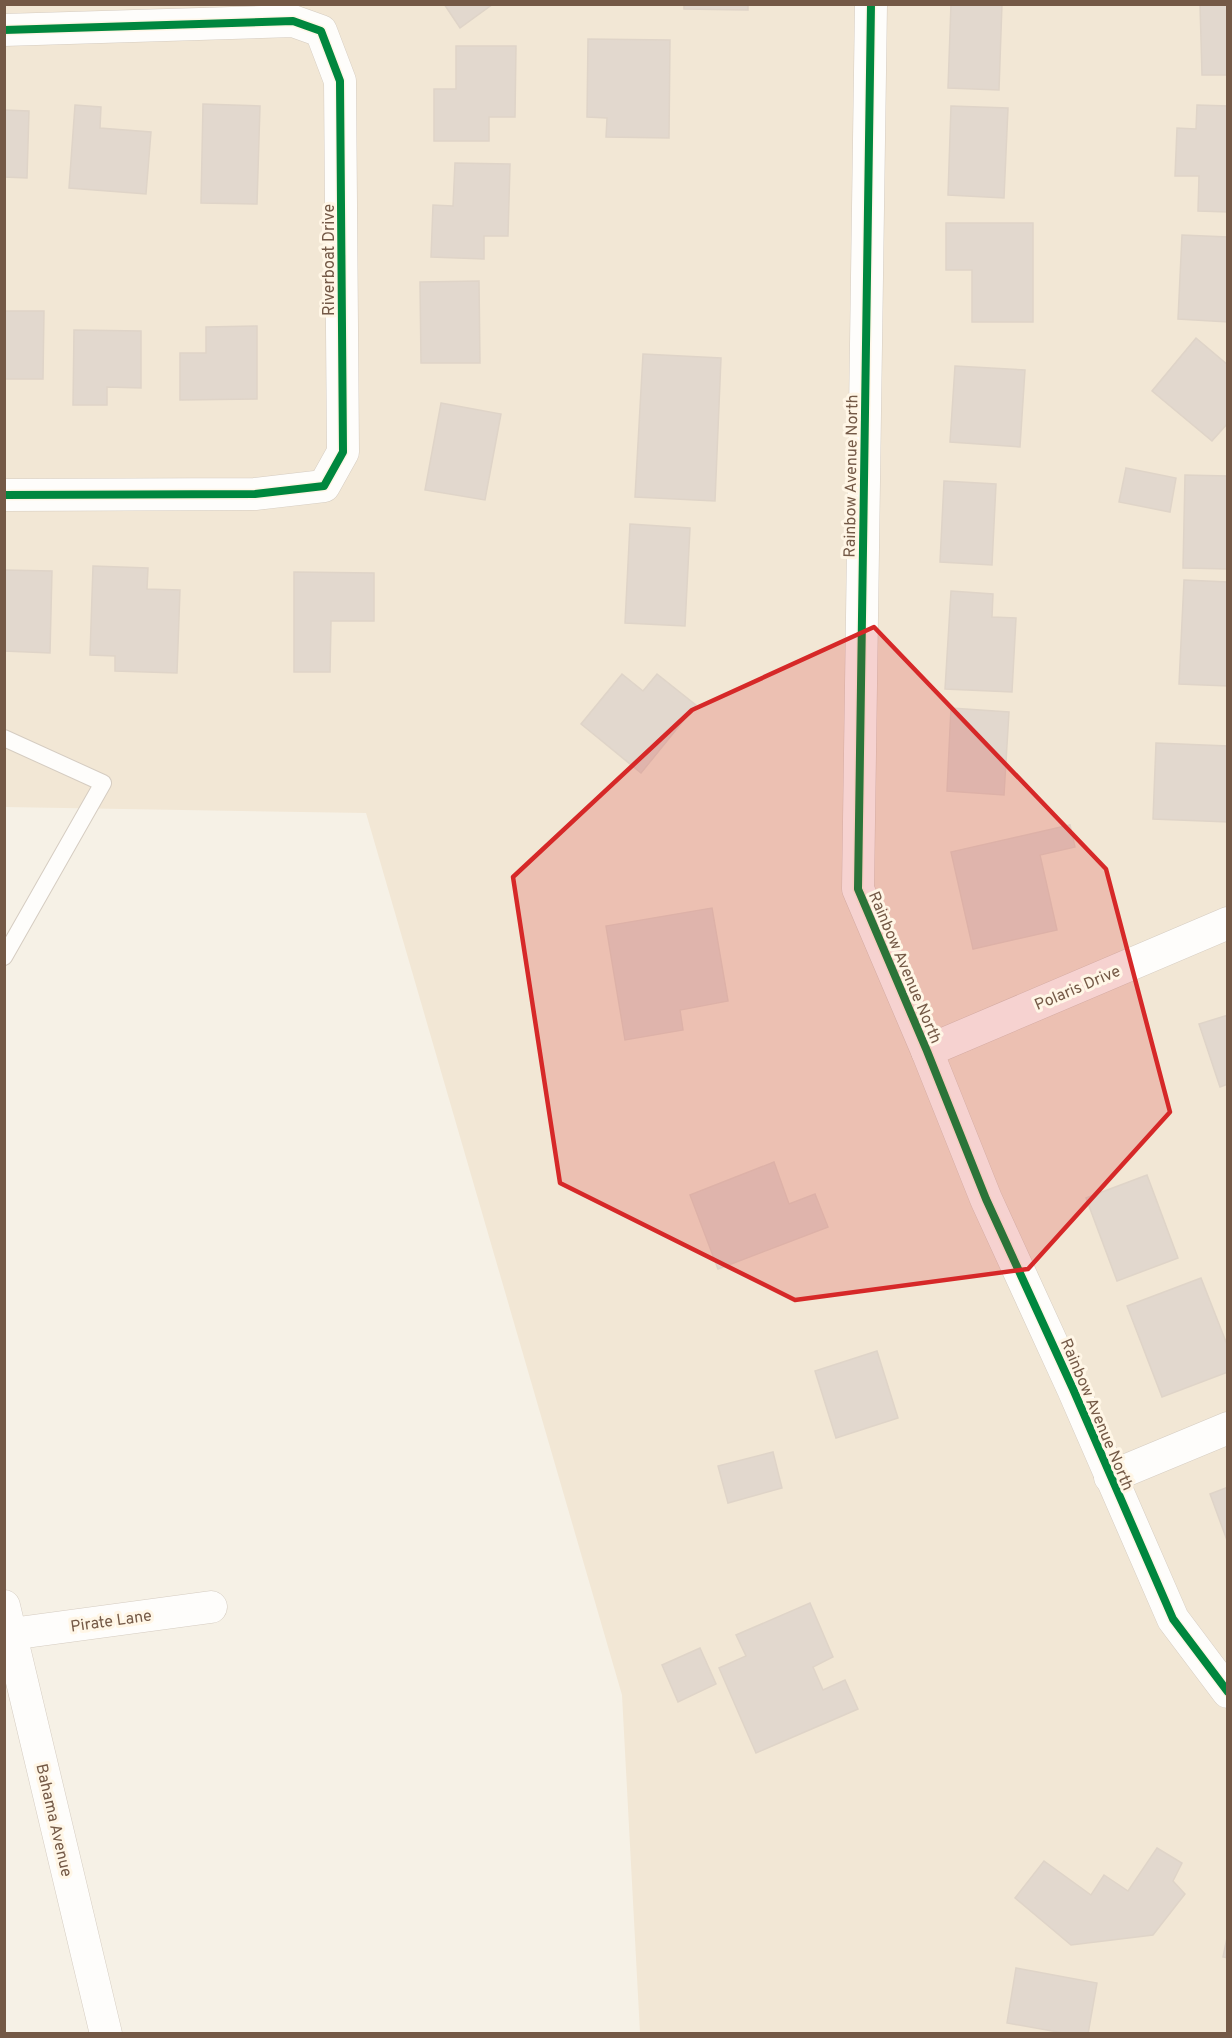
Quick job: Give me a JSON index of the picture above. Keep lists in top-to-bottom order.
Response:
{
  "streets": {
    "street": [
      "Riverboat Drive",
      "Rainbow Avenue North",
      "Polaris Drive",
      "Pirate Lane",
      "Bahama Avenue"
    ]
  },
  "crossings": [
    ["Rainbow Avenue North", "Polaris Drive"],
    ["Pirate Lane", "Bahama Avenue"]
  ]
}
